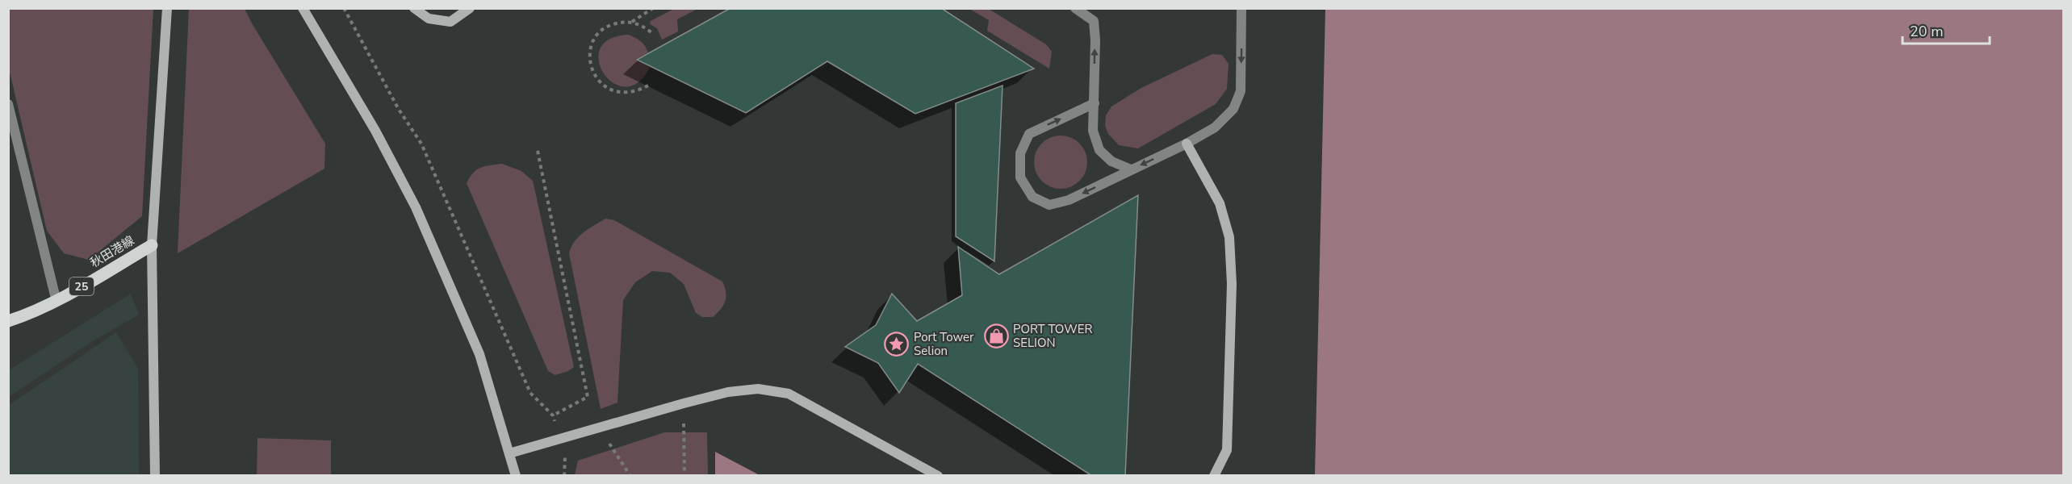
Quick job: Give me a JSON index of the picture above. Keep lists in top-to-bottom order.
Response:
{
  "streets": {
    "main road": ["秋田港線", "25"]
  },
  "places": {
    "shop": ["PORT TOWER SELION"],
    "place": ["Port Tower Selion"]
  },
  "scale_bar": "20 m"
}
